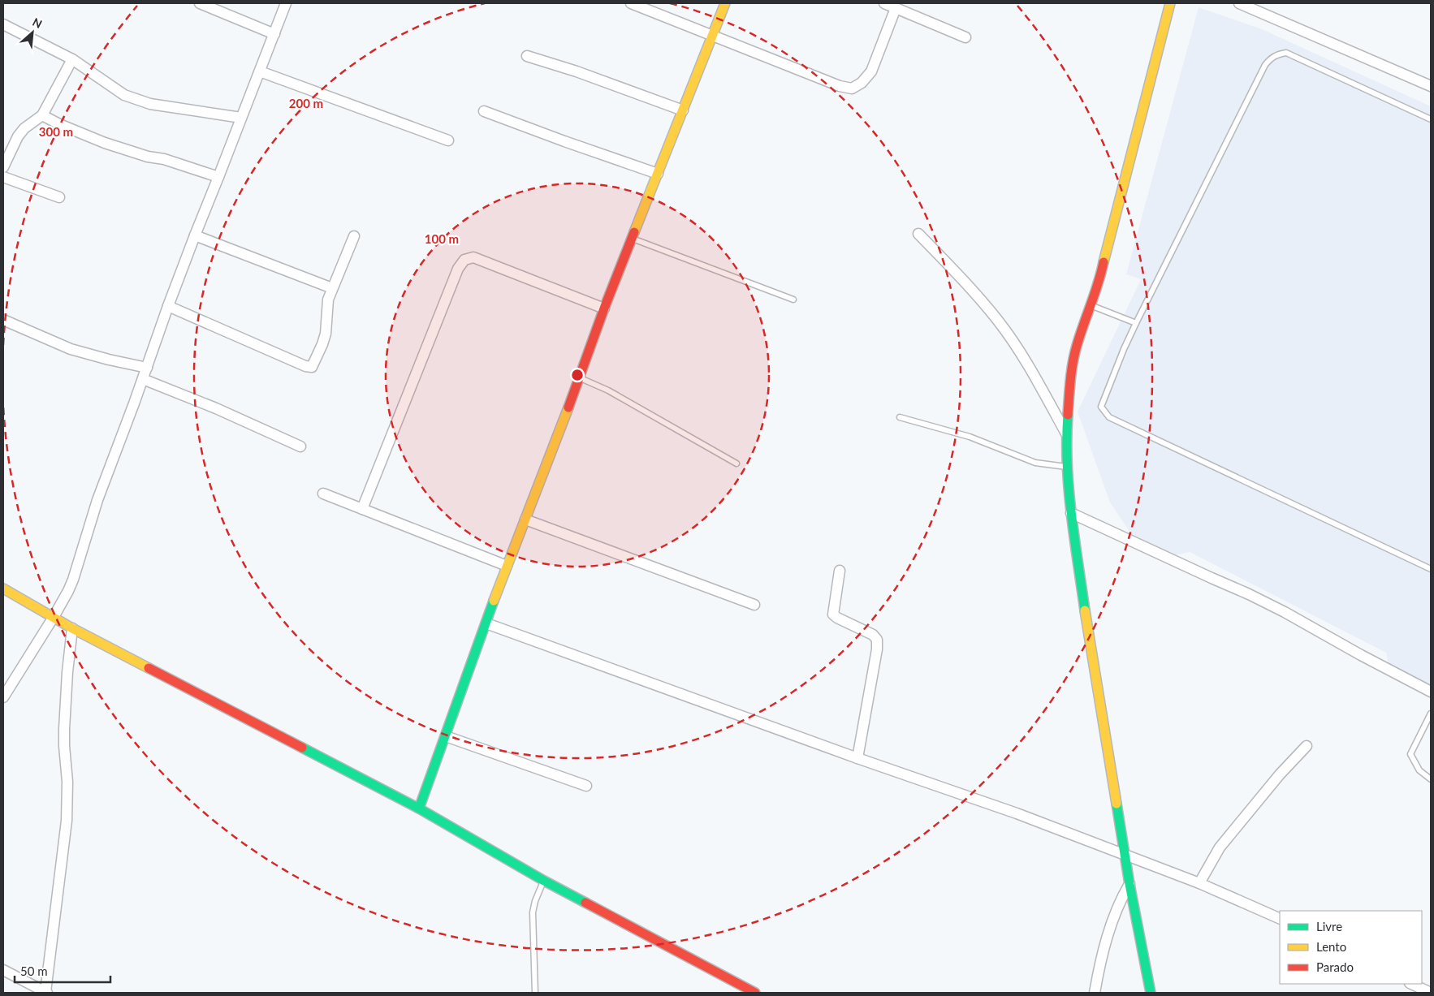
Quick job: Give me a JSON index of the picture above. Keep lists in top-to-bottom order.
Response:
{
  "legend": ["Livre", "Lento", "Parado"],
  "scale_bar": "50 m",
  "north": "top right",
  "rings": ["200 m", "300 m", "100 m"]
}
